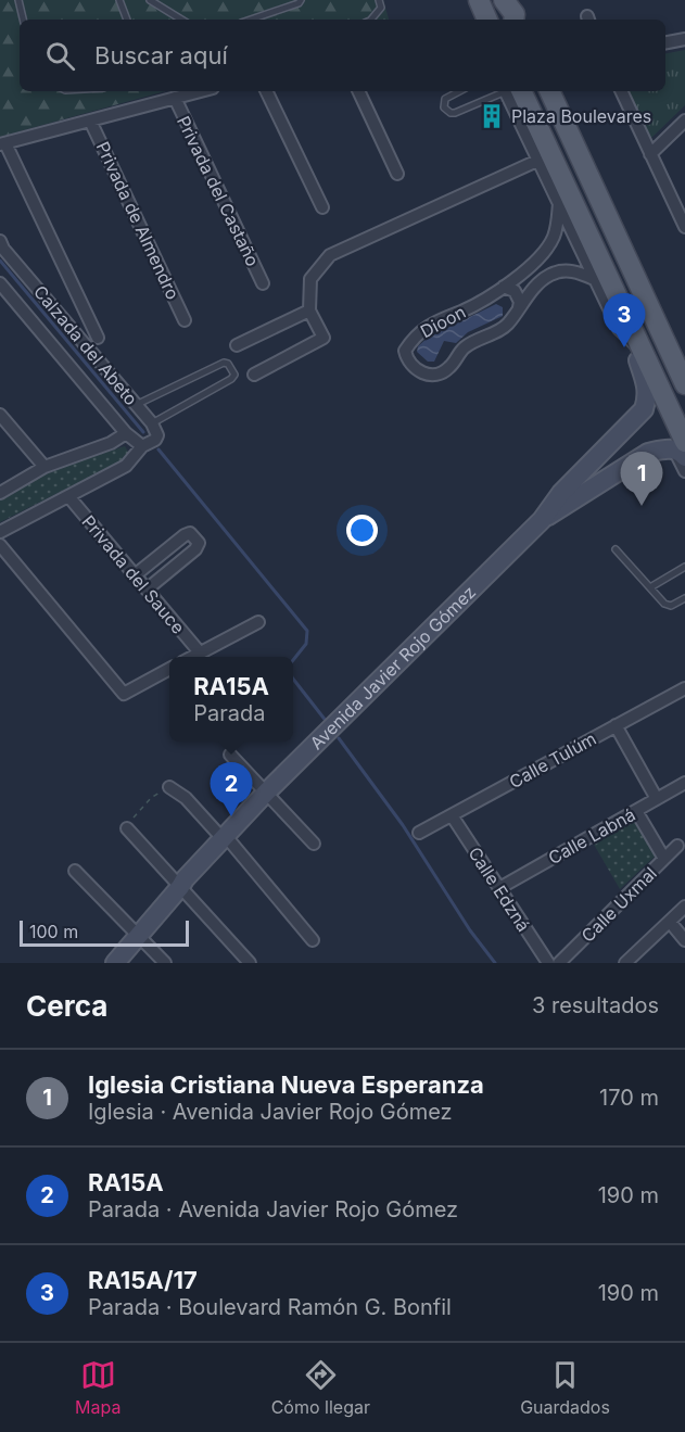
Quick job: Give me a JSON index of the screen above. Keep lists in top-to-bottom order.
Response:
{
  "streets": {
    "street": [
      "Privada del Castaño",
      "Privada de Almendro",
      "Dioon",
      "Calzada del Abeto",
      "Privada del Sauce",
      "Avenida Javier Rojo Gómez",
      "Calle Tulúm",
      "Calle Labná",
      "Calle Edzná",
      "Calle Uxmal"
    ]
  },
  "crossings": [
    ["Calle Tulúm", "Calle Edzná"],
    ["Calle Labná", "Calle Edzná"]
  ],
  "places": {
    "building": ["Plaza Boulevares"]
  },
  "scale_bar": "100 m",
  "page": {
    "search": "Buscar aquí",
    "pins": ["3", "1", "2"],
    "popup": ["RA15A", "Parada"],
    "scale": "100 m",
    "heading": ["Cerca", "3 resultados"],
    "list": [
      {
        "mark": "1",
        "name": "Iglesia Cristiana Nueva Esperanza",
        "note": "Iglesia · Avenida Javier Rojo Gómez",
        "value": "170 m"
      },
      {
        "mark": "2",
        "name": "RA15A",
        "note": "Parada · Avenida Javier Rojo Gómez",
        "value": "190 m"
      },
      {
        "mark": "3",
        "name": "RA15A/17",
        "note": "Parada · Boulevard Ramón G. Bonfil",
        "value": "190 m"
      }
    ],
    "nav": ["Mapa", "Cómo llegar", "Guardados"]
  }
}
